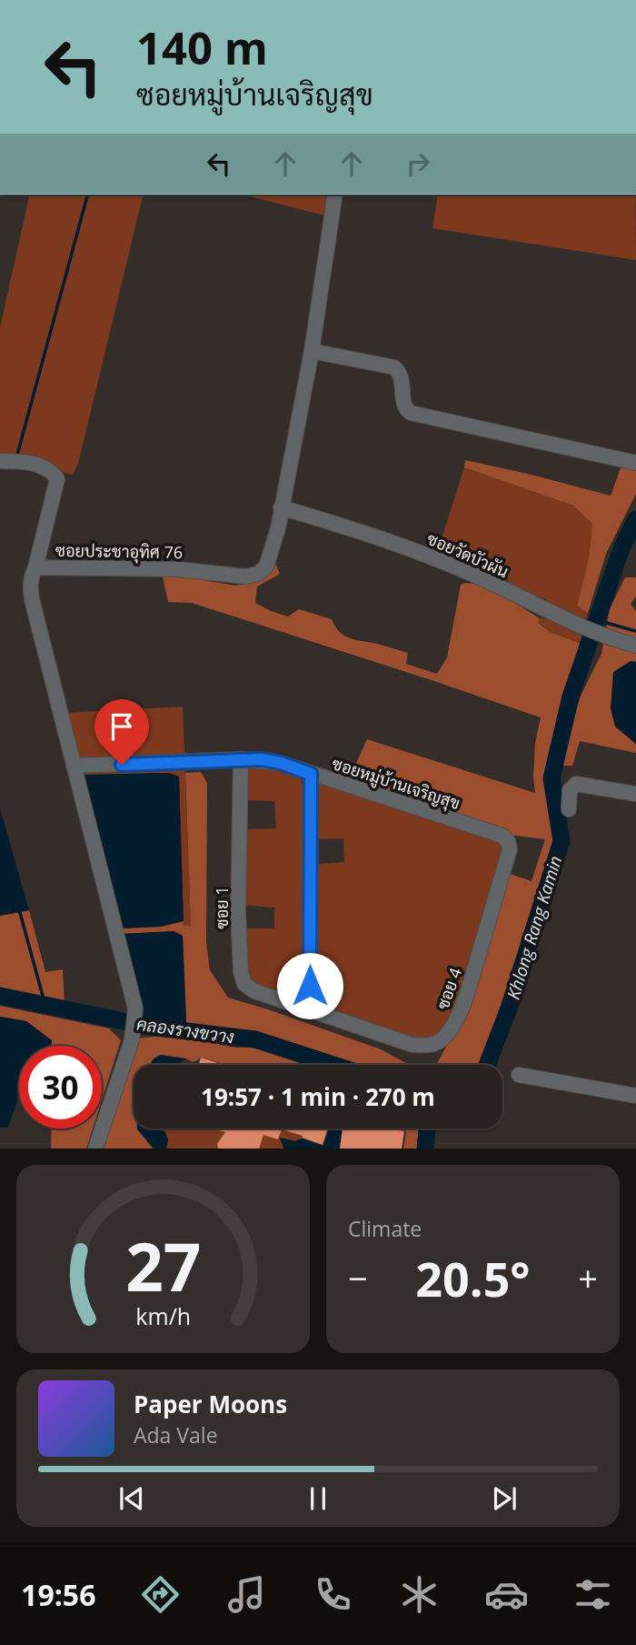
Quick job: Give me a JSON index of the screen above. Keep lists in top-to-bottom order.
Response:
{
  "streets": {
    "street": [
      "ซอยประชาอุทิศ 76",
      "ซอยวัดบัวผัน",
      "ซอยหมู่บ้านเจริญสุข",
      "ซอย 1",
      "ซอย 4"
    ]
  },
  "crossings": [
    ["ซอยประชาอุทิศ 76", "ซอยวัดบัวผัน"],
    ["ซอยประชาอุทิศ 76", "ซอยหมู่บ้านเจริญสุข"],
    ["ซอยหมู่บ้านเจริญสุข", "ซอย 1"],
    ["ซอยหมู่บ้านเจริญสุข", "ซอย 4"],
    ["ซอย 1", "ซอย 4"]
  ],
  "water": ["Khlong Rang Kamin", "คลองรางขวาง"],
  "page": {
    "turn": ["140 m", "ซอยหมู่บ้านเจริญสุข"],
    "limit": "30",
    "trip": "19:57 · 1 min · 270 m",
    "tile": "Climate",
    "heat": ["−", "20.5°", "+"],
    "song": ["Paper Moons", "Ada Vale"],
    "tabs": "19:56",
    "gauge": ["27", "km/h"]
  }
}
